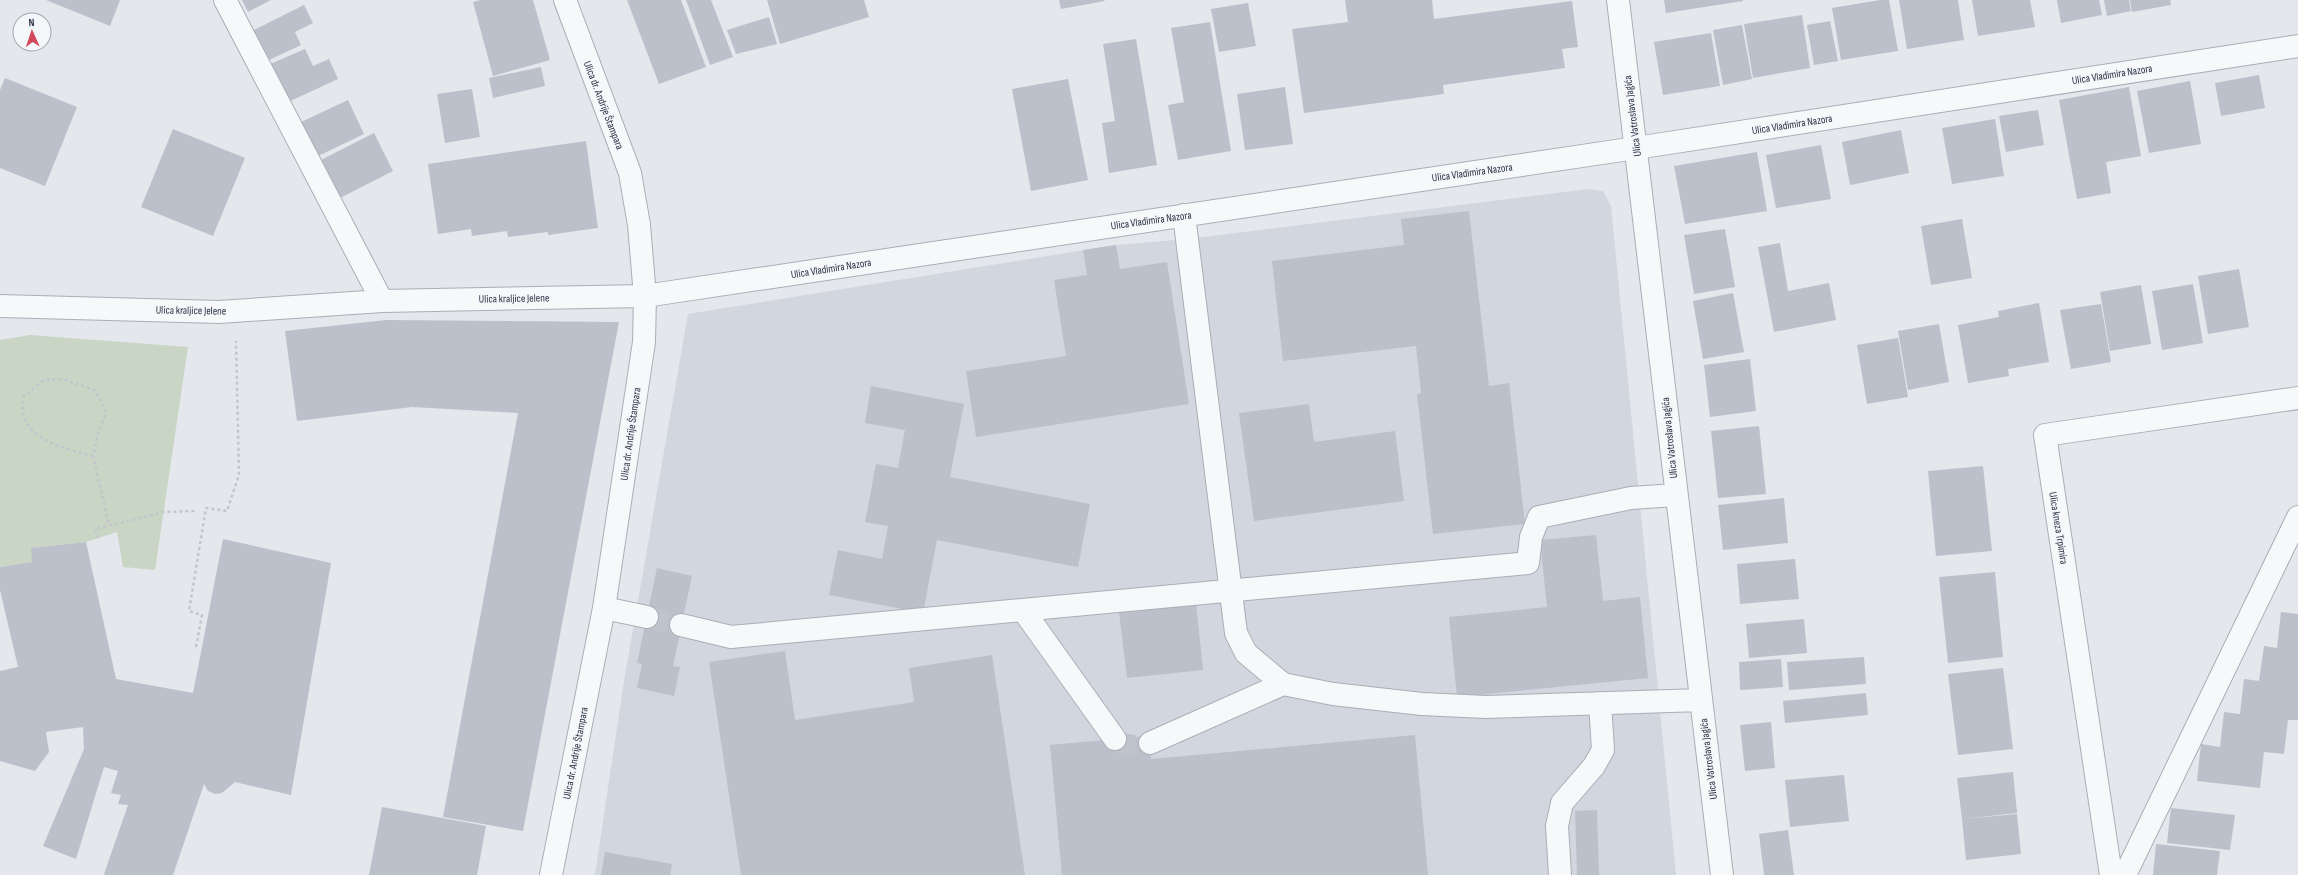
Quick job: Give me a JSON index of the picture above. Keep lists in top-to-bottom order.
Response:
{
  "streets": {
    "street": [
      "Ulica Vladimira Nazora",
      "Ulica dr. Andrije Štampara",
      "Ulica Vatroslava Jagića",
      "Ulica kraljice Jelene",
      "Ulica kneza Trpimira"
    ]
  },
  "crossings": [
    ["Ulica Vladimira Nazora", "Ulica dr. Andrije Štampara"],
    ["Ulica Vladimira Nazora", "Ulica Vatroslava Jagića"],
    ["Ulica Vladimira Nazora", "Ulica kraljice Jelene"],
    ["Ulica dr. Andrije Štampara", "Ulica kraljice Jelene"]
  ],
  "north": "top"
}
